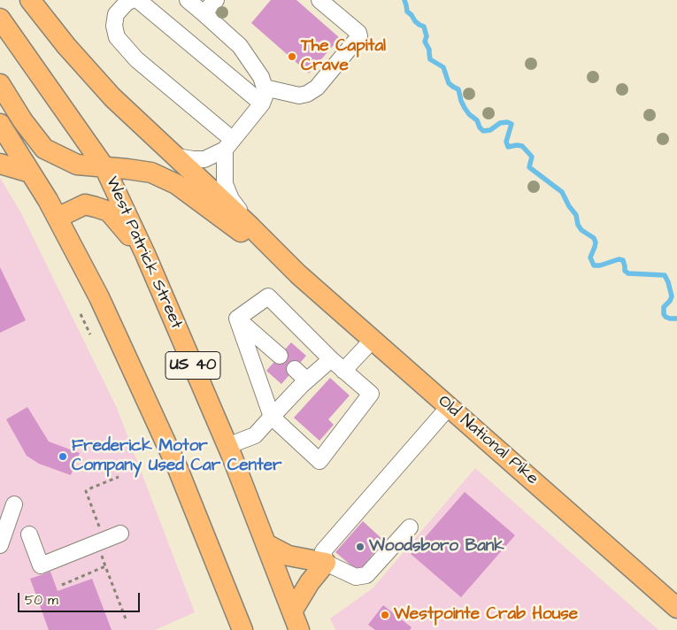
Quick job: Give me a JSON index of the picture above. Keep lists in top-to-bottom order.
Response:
{
  "streets": {
    "main road": ["West Patrick Street", "US 40", "Old National Pike"]
  },
  "places": [
    "The Capital Crave",
    "Frederick Motor Company Used Car Center",
    "Woodsboro Bank",
    "Westpointe Crab House"
  ],
  "scale_bar": "50 m"
}
